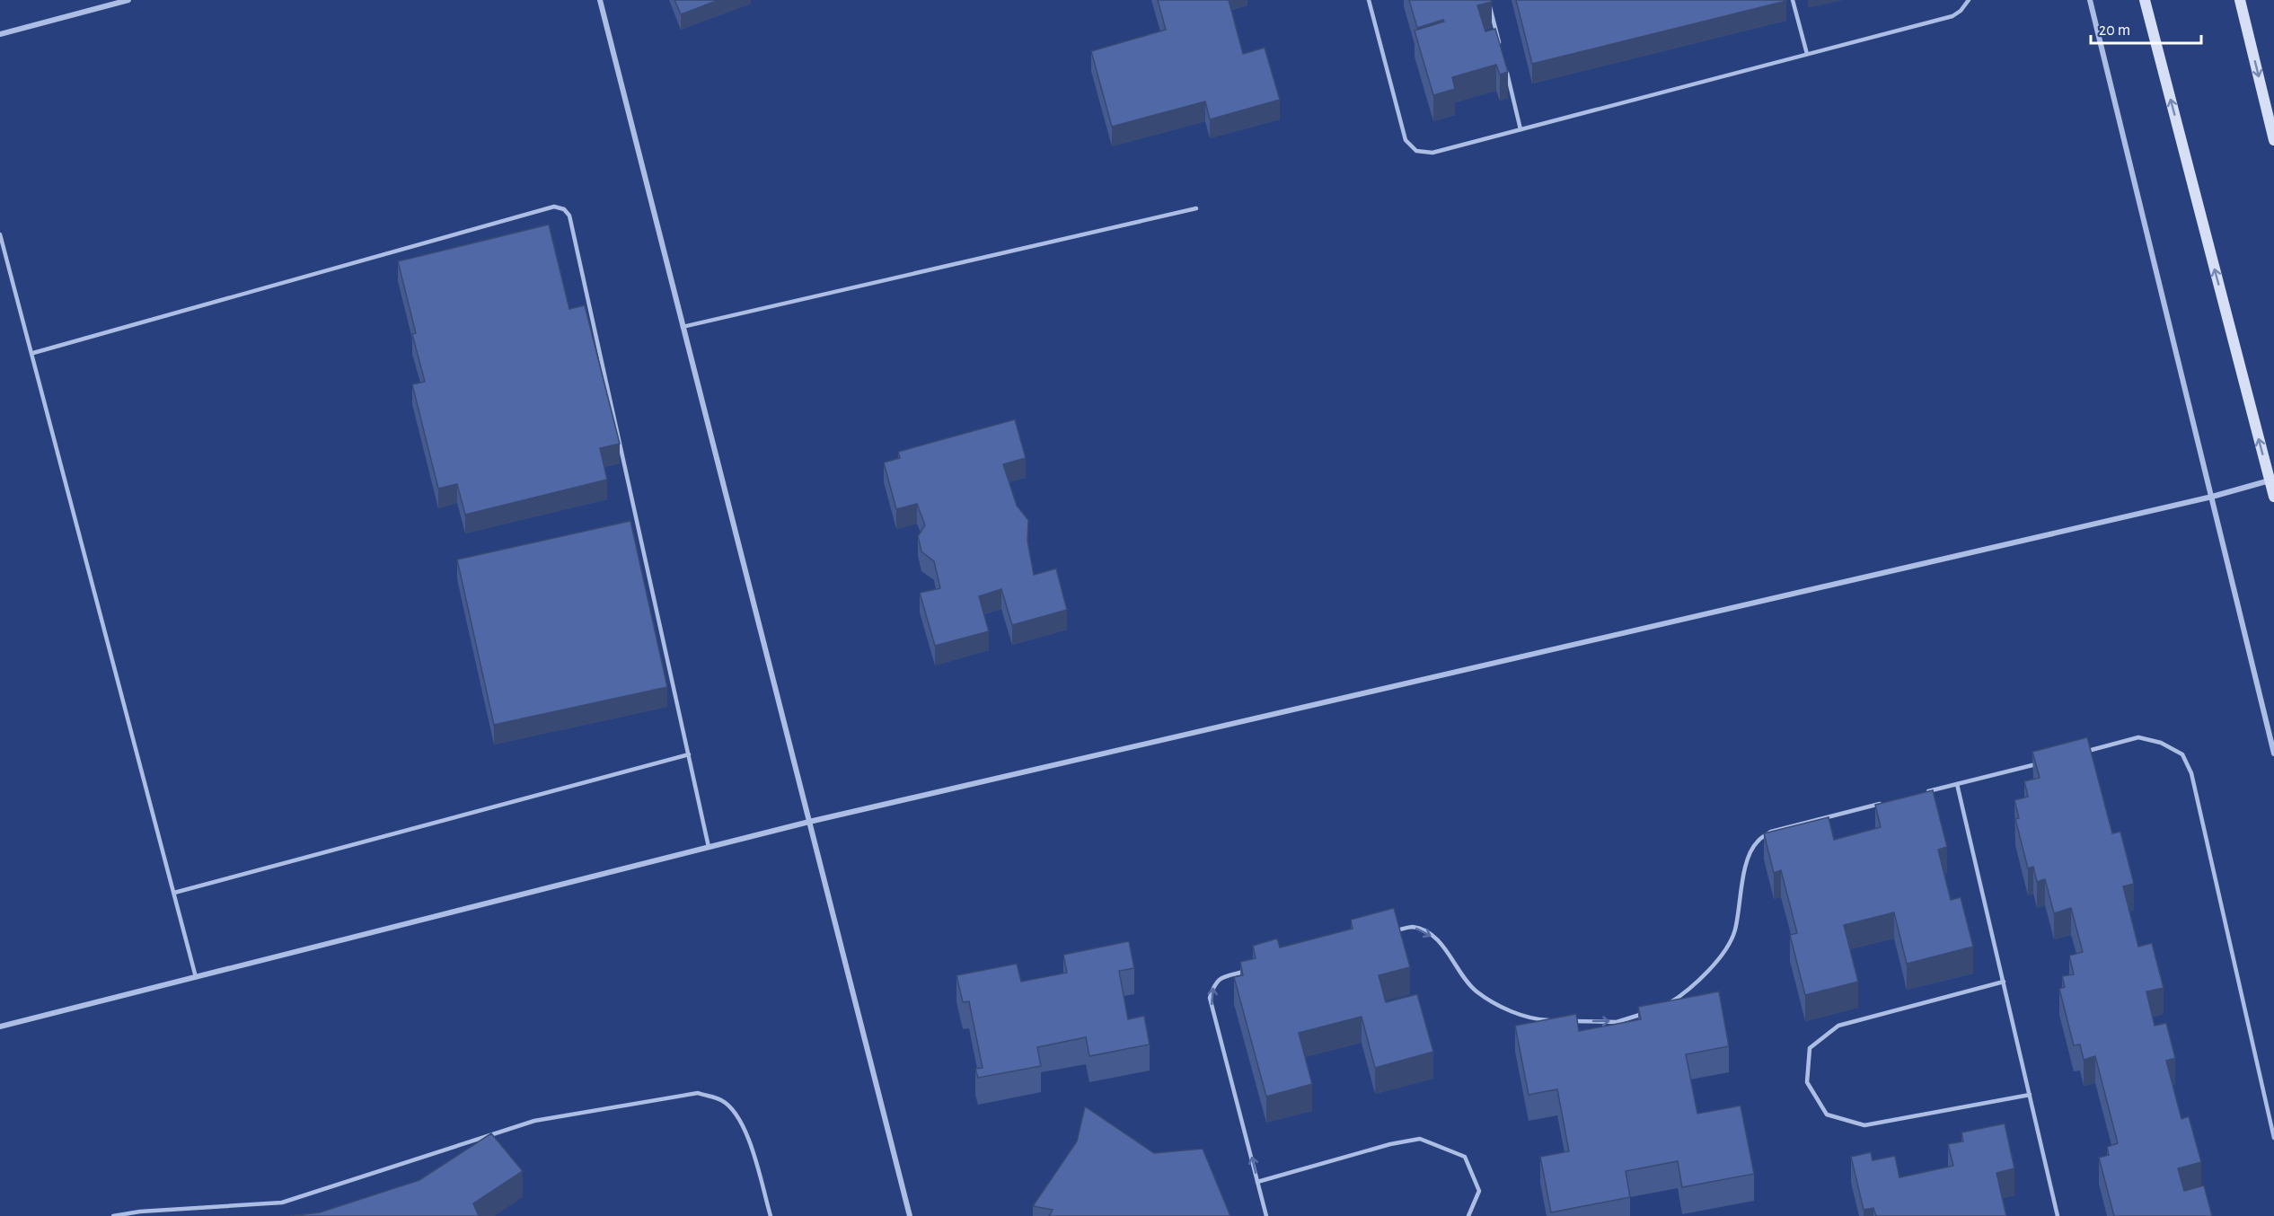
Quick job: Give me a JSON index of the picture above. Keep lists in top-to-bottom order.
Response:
{
  "scale_bar": "20 m"
}
